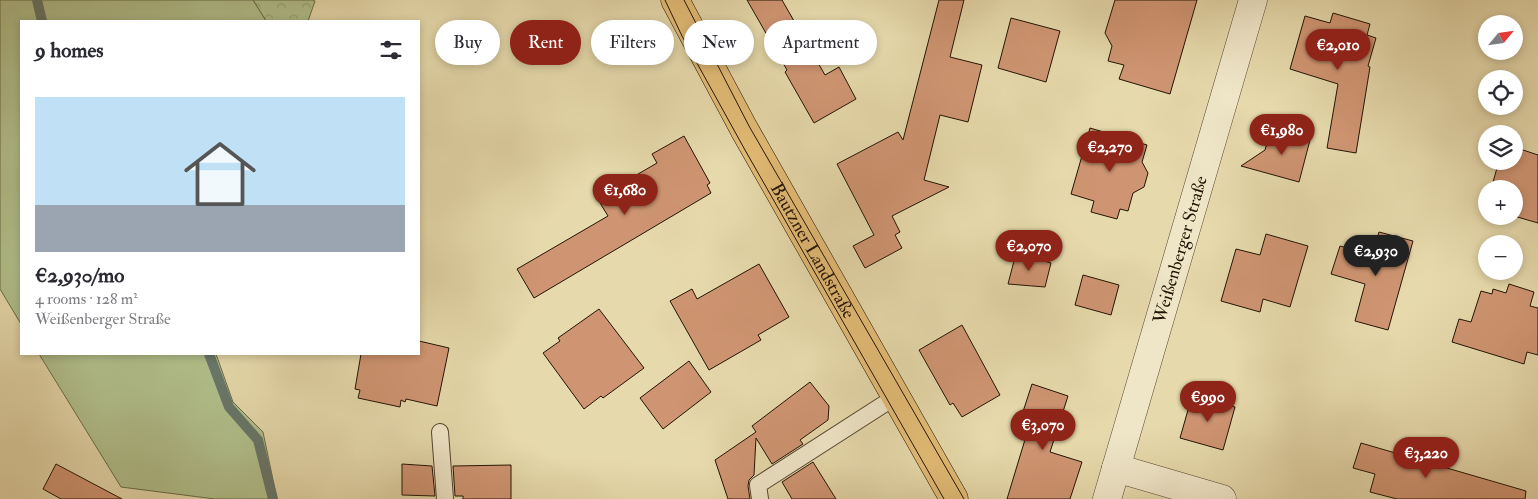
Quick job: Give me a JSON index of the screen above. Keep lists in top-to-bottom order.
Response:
{
  "streets": {
    "main road": ["Bautzner Landstraße"],
    "street": ["Weißenberger Straße"]
  },
  "north": "top right",
  "page": {
    "map_buttons": ["+", "−"],
    "chip": [
      "Buy",
      "Rent",
      "Filters",
      "New",
      "Apartment"
    ],
    "heading": "9 homes",
    "price": [
      "€2,010",
      "€1,980",
      "€2,270",
      "€1,680",
      "€2,070",
      "€2,930",
      "€990",
      "€3,070",
      "€3,220"
    ],
    "list": [
      {
        "name": "€2,930/mo",
        "note": "4 rooms · 128 m² · Weißenberger Straße"
      }
    ]
  }
}
